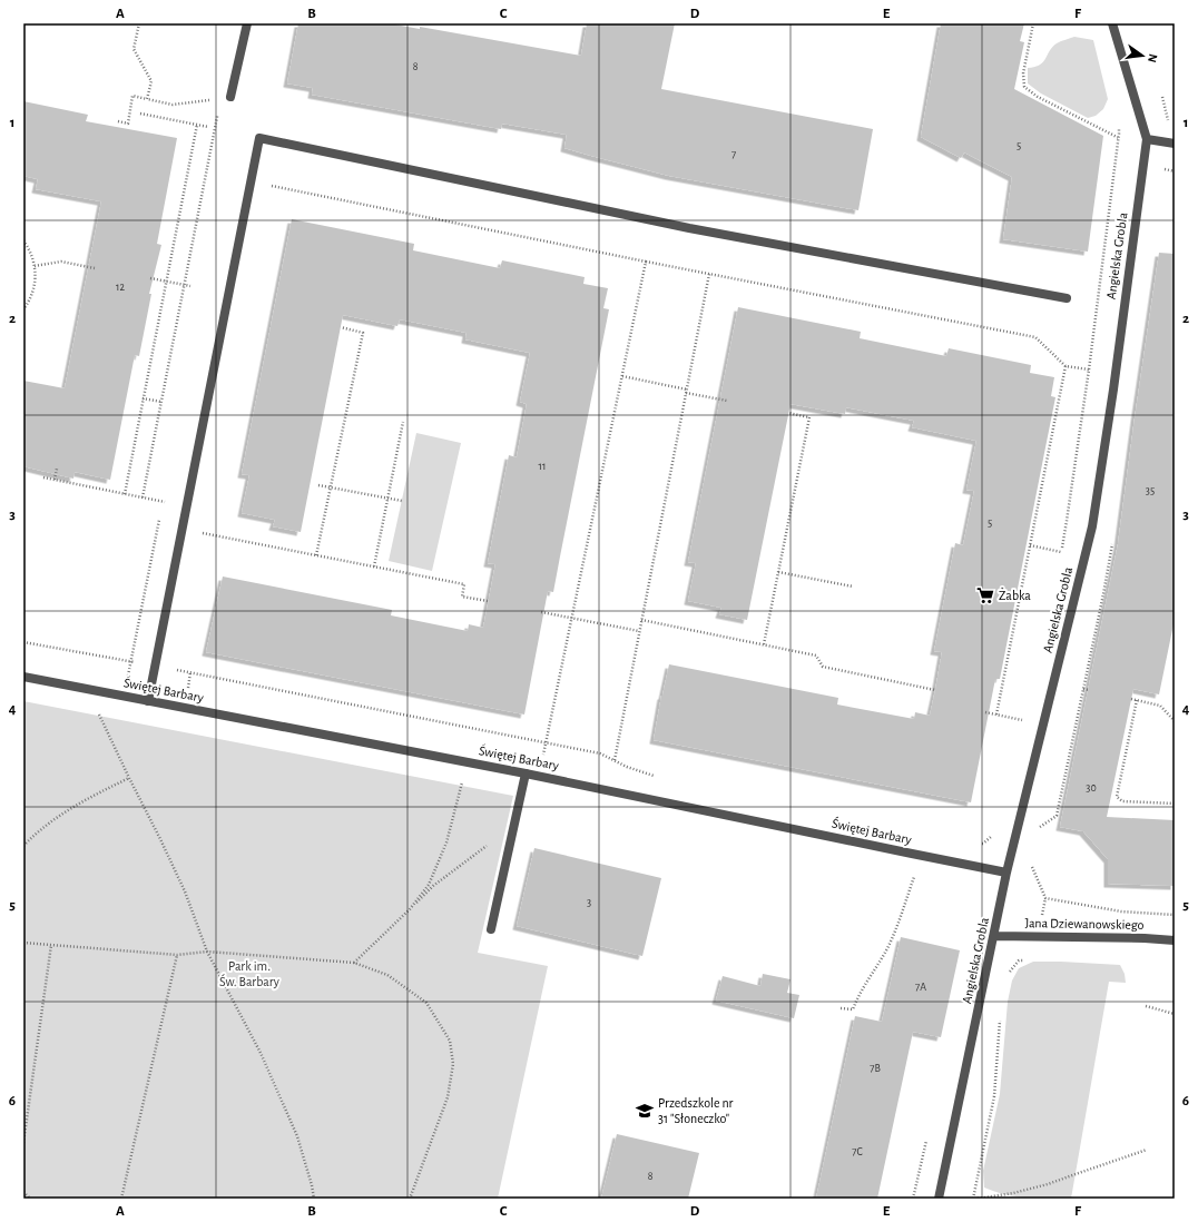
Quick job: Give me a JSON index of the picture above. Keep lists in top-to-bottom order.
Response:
{
  "streets": {
    "street": ["Angielska Grobla", "Świętej Barbary", "Jana Dziewanowskiego"]
  },
  "crossings": [
    ["Angielska Grobla", "Świętej Barbary"],
    ["Angielska Grobla", "Jana Dziewanowskiego"]
  ],
  "parks": ["Park im. Św. Barbary"],
  "places": {
    "supermarket": ["Żabka"],
    "school or university": ["Przedszkole nr 31 \"Słoneczko\""]
  },
  "house_numbers": [
    "8",
    "5",
    "7",
    "12",
    "11",
    "35",
    "5",
    "30",
    "3",
    "7A",
    "7B",
    "7C",
    "8"
  ],
  "north": "right",
  "grid": {
    "columns": [
      "A",
      "B",
      "C",
      "D",
      "E",
      "F"
    ],
    "rows": [
      "1",
      "2",
      "3",
      "4",
      "5",
      "6"
    ]
  }
}
